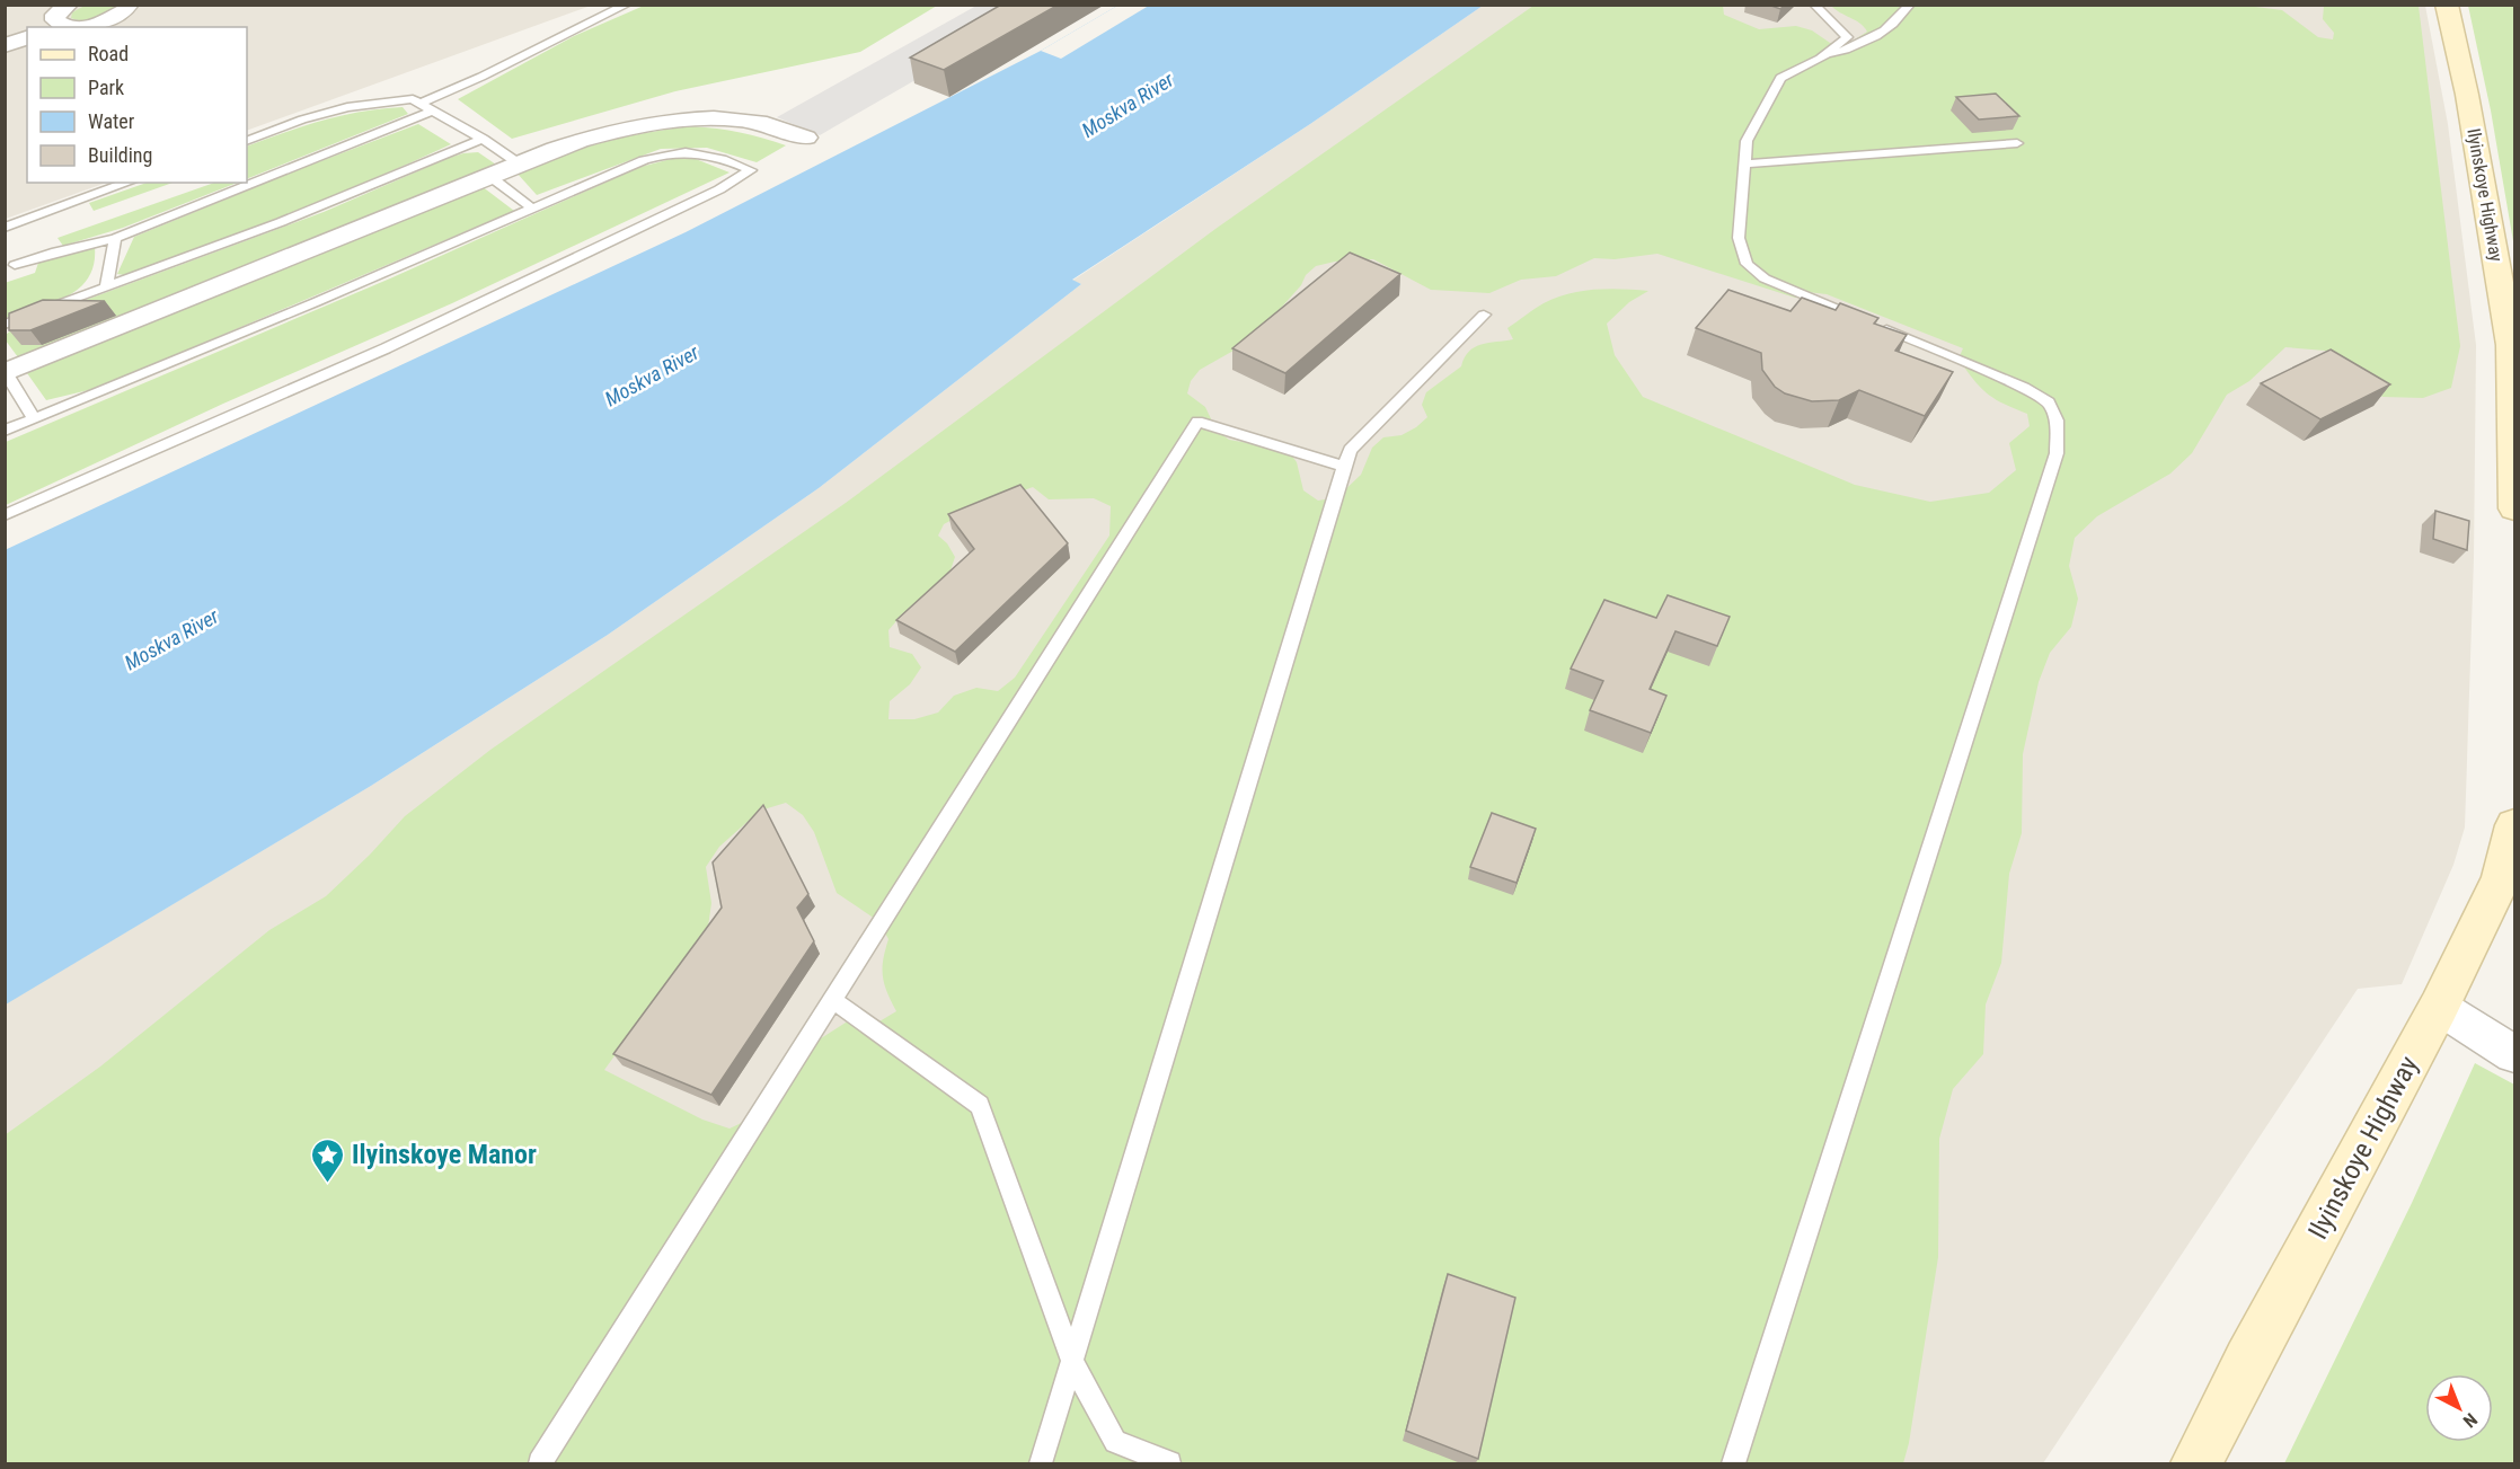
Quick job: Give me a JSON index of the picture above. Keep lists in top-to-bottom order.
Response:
{
  "streets": {
    "main road": ["Ilyinskoye Highway"]
  },
  "water": ["Moskva River"],
  "places": {
    "place": ["Ilyinskoye Manor"]
  },
  "legend": [
    "Road",
    "Park",
    "Water",
    "Building"
  ],
  "north": "bottom right"
}
